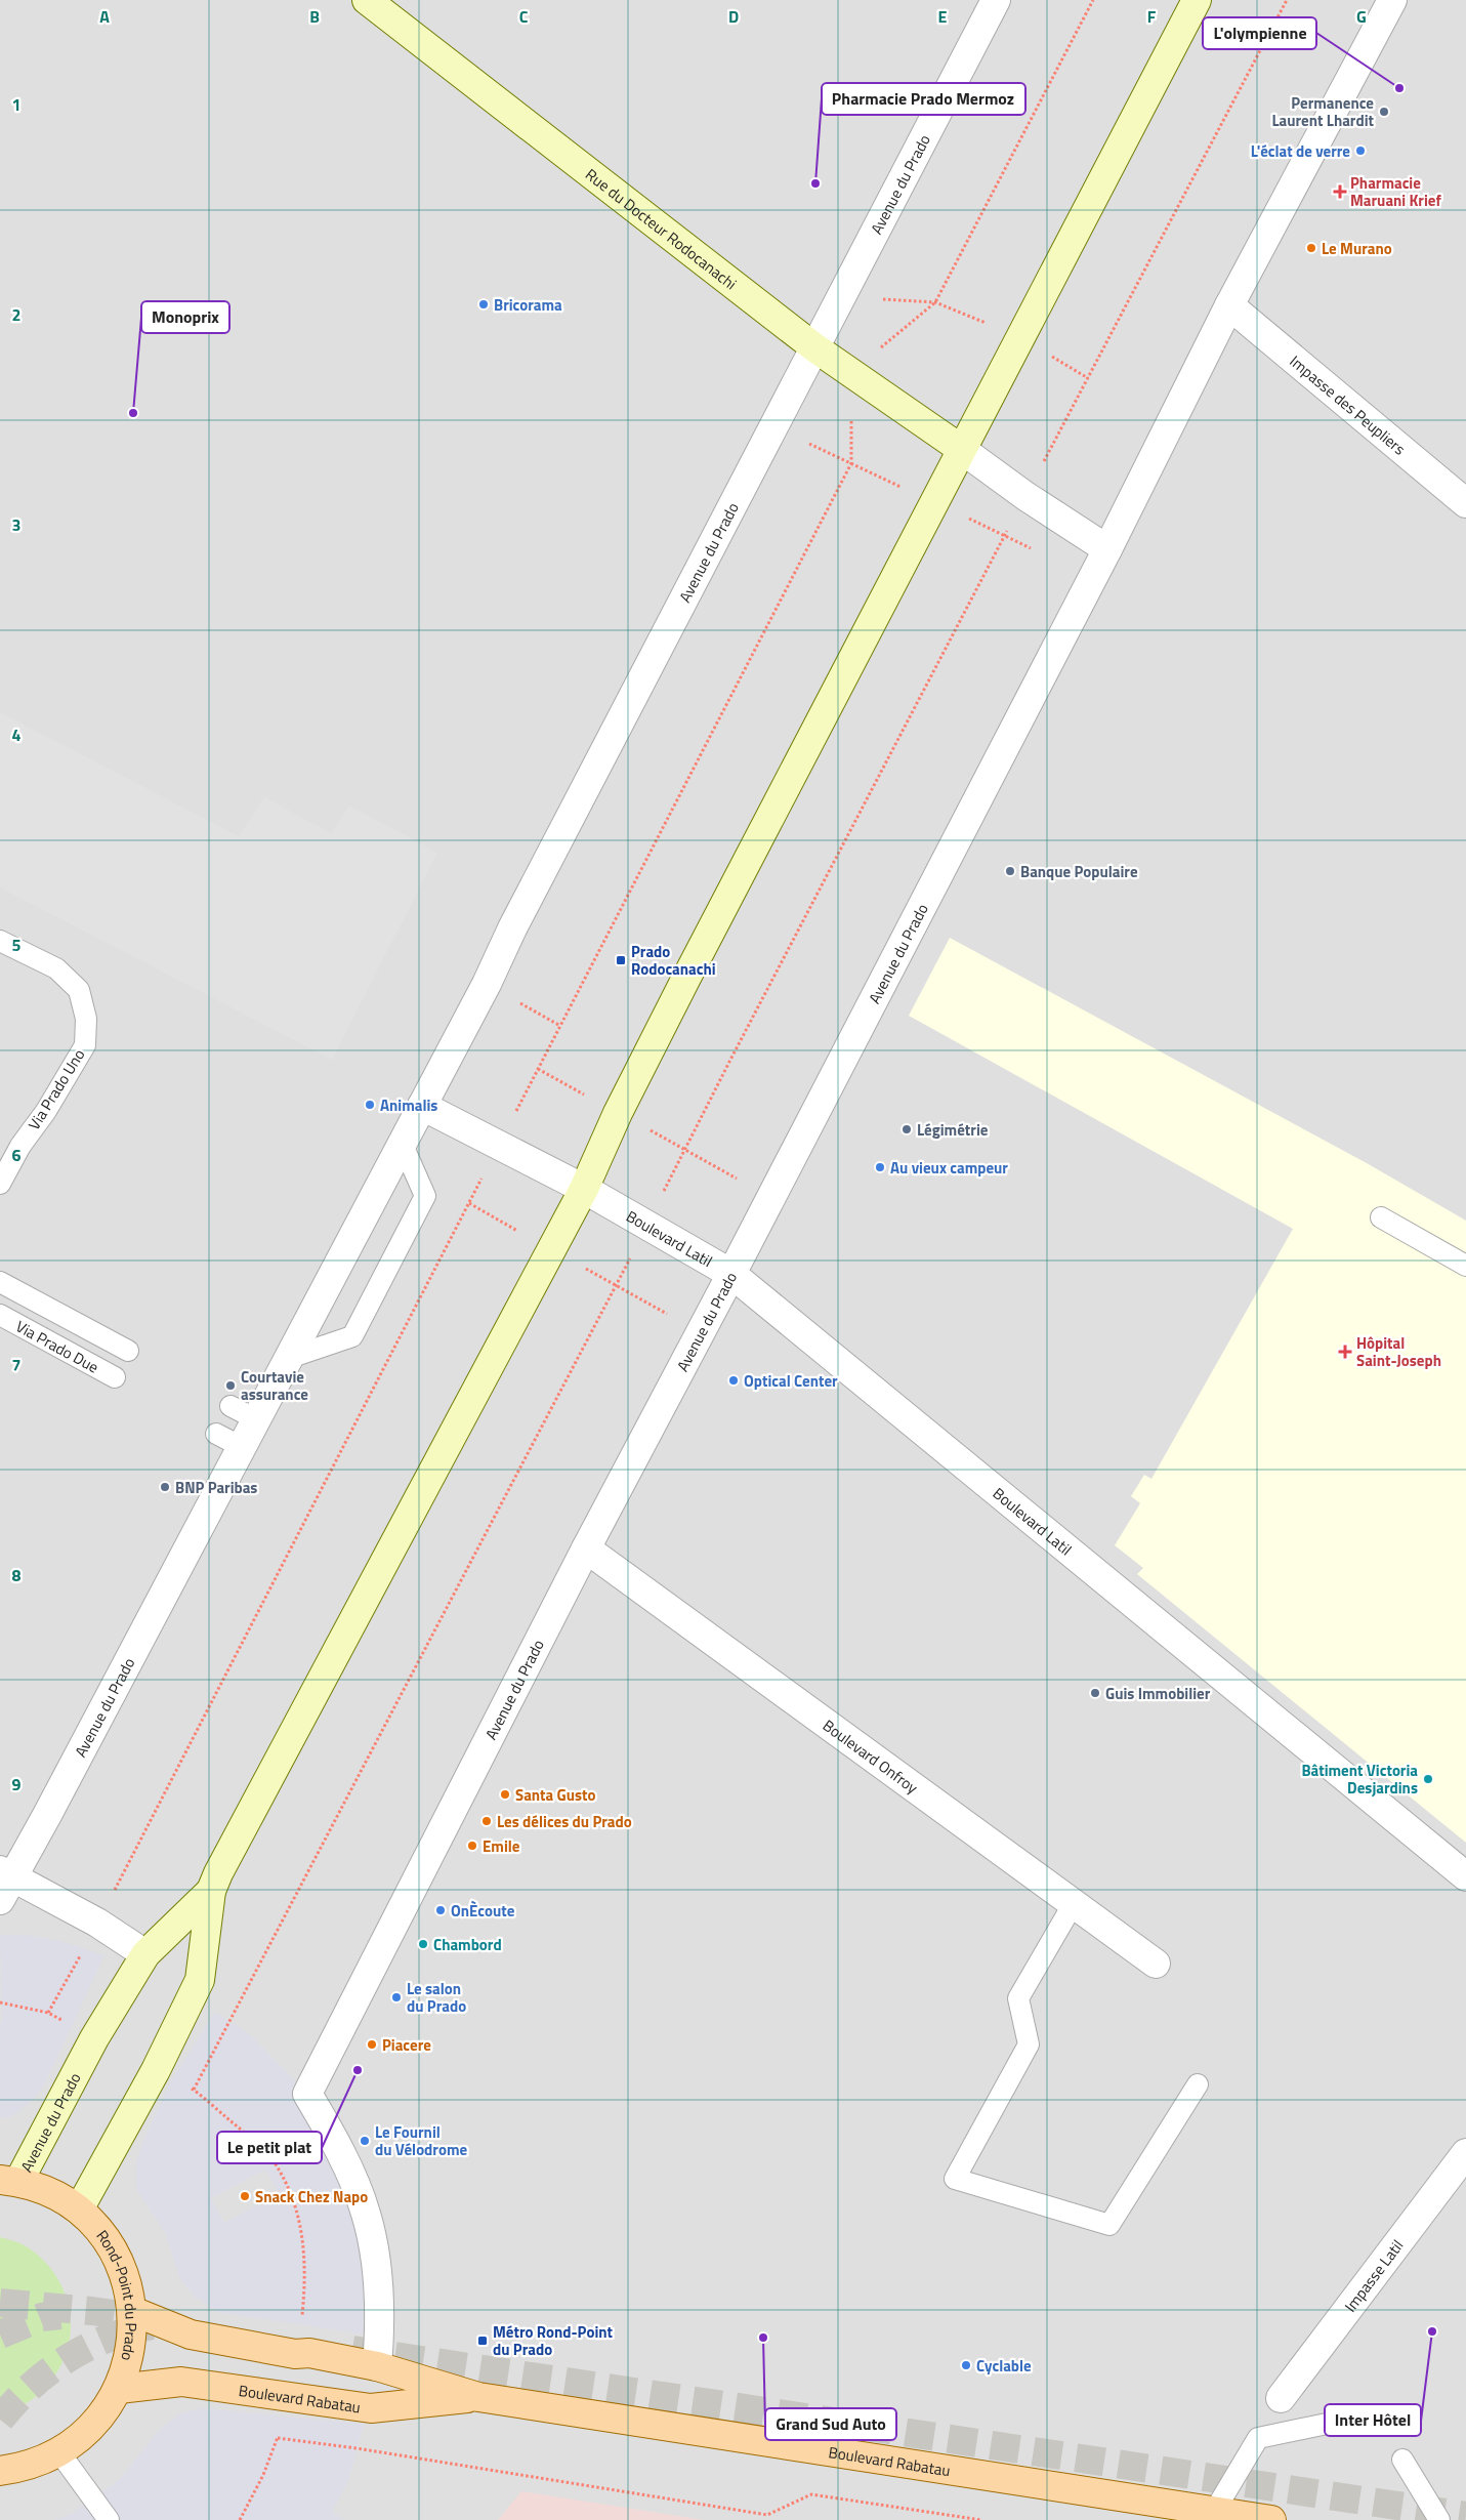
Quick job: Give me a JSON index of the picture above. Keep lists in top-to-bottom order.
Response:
{
  "streets": {
    "main road": [
      "Avenue du Prado",
      "Rue du Docteur Rodocanachi",
      "Rond-Point du Prado",
      "Boulevard Rabatau"
    ],
    "street": [
      "Impasse des Peupliers",
      "Boulevard Latil",
      "Boulevard Onfroy",
      "Impasse Latil"
    ],
    "lane": ["Via Prado Uno", "Via Prado Due"]
  },
  "crossings": [
    ["Avenue du Prado", "Rue du Docteur Rodocanachi"],
    ["Avenue du Prado", "Impasse des Peupliers"],
    ["Avenue du Prado", "Boulevard Latil"],
    ["Avenue du Prado", "Boulevard Onfroy"],
    ["Avenue du Prado", "Rond-Point du Prado"],
    ["Avenue du Prado", "Boulevard Rabatau"],
    ["Rond-Point du Prado", "Boulevard Rabatau"]
  ],
  "places": {
    "other": [
      "L'olympienne",
      "Permanence Laurent Lhardit",
      "L'éclat de verre",
      "Pharmacie Prado Mermoz",
      "Le Murano",
      "Bricorama",
      "Monoprix",
      "Banque Populaire",
      "Animalis",
      "Légimétrie",
      "Au vieux campeur",
      "Optical Center",
      "Courtavie assurance",
      "BNP Paribas",
      "Guis Immobilier",
      "Bâtiment Victoria Desjardins",
      "Santa Gusto",
      "Les délices du Prado",
      "Emile",
      "OnÈcoute",
      "Chambord",
      "Le salon du Prado",
      "Piacere",
      "Le petit plat",
      "Le Fournil du Vélodrome",
      "Snack Chez Napo",
      "Inter Hôtel",
      "Grand Sud Auto",
      "Cyclable"
    ],
    "health": ["Pharmacie Maruani Krief", "Hôpital Saint-Joseph"],
    "transit": ["Prado Rodocanachi", "Métro Rond-Point du Prado"]
  },
  "grid": {
    "columns": [
      "A",
      "B",
      "C",
      "D",
      "E",
      "F",
      "G"
    ],
    "rows": [
      "1",
      "2",
      "3",
      "4",
      "5",
      "6",
      "7",
      "8",
      "9"
    ]
  }
}
